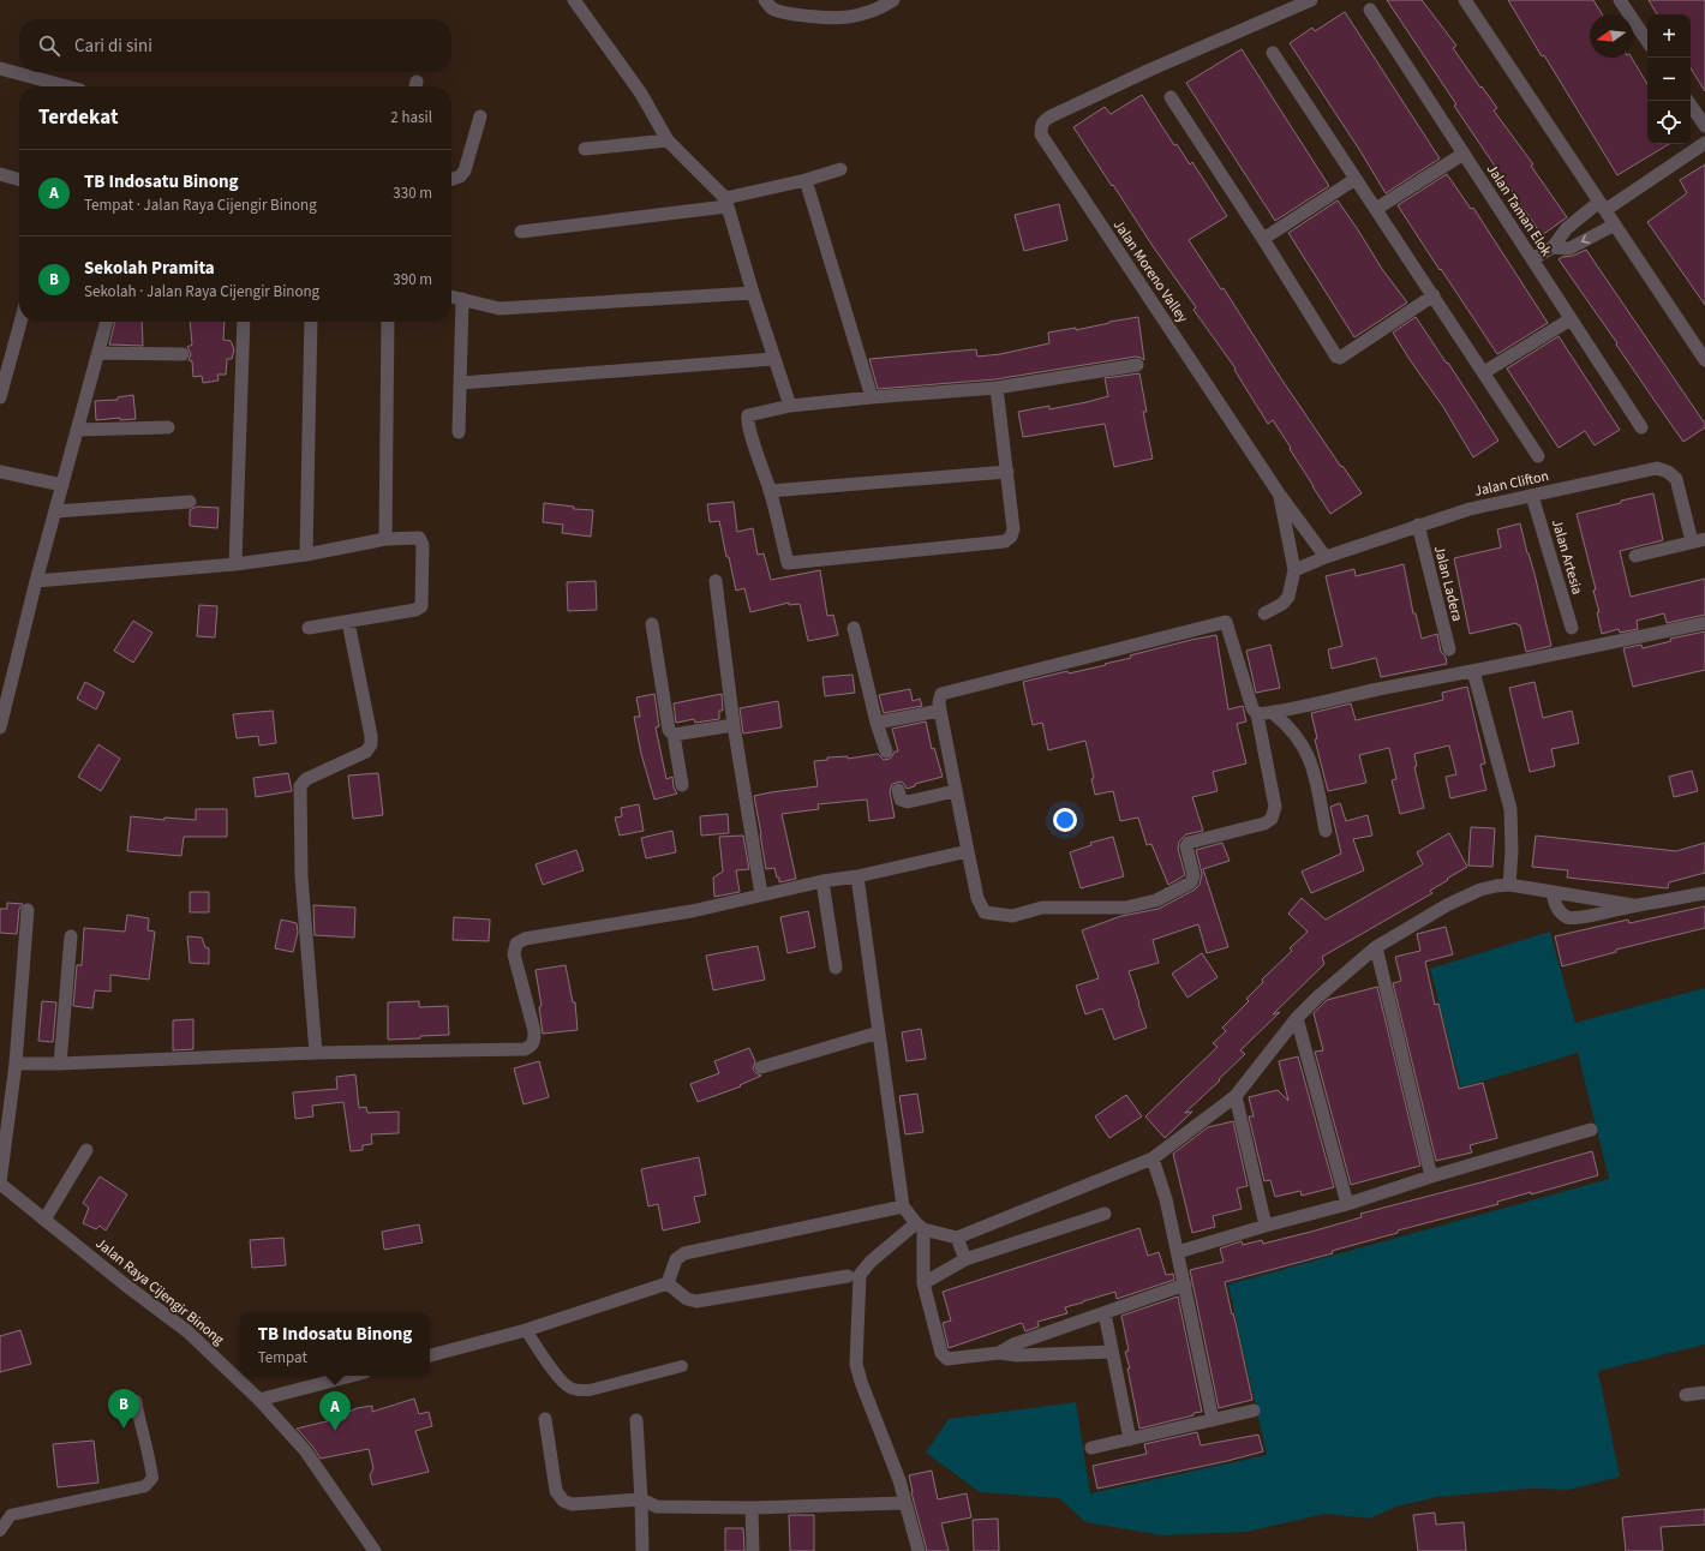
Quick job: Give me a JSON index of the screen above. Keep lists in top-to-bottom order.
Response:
{
  "streets": {
    "street": [
      "Jalan Taman Elok",
      "Jalan Moreno Valley",
      "Jalan Clifton",
      "Jalan Artesia",
      "Jalan Ladera",
      "Jalan Raya Cijengir Binong"
    ]
  },
  "crossings": [
    ["Jalan Moreno Valley", "Jalan Clifton"],
    ["Jalan Clifton", "Jalan Artesia"],
    ["Jalan Clifton", "Jalan Ladera"]
  ],
  "north": "left",
  "page": {
    "map_buttons": ["+", "−"],
    "search": "Cari di sini",
    "heading": ["Terdekat", "2 hasil"],
    "list": [
      {
        "mark": "A",
        "name": "TB Indosatu Binong",
        "note": "Tempat · Jalan Raya Cijengir Binong",
        "value": "330 m"
      },
      {
        "mark": "B",
        "name": "Sekolah Pramita",
        "note": "Sekolah · Jalan Raya Cijengir Binong",
        "value": "390 m"
      }
    ],
    "popup": ["TB Indosatu Binong", "Tempat"],
    "pins": ["B", "A"]
  }
}
